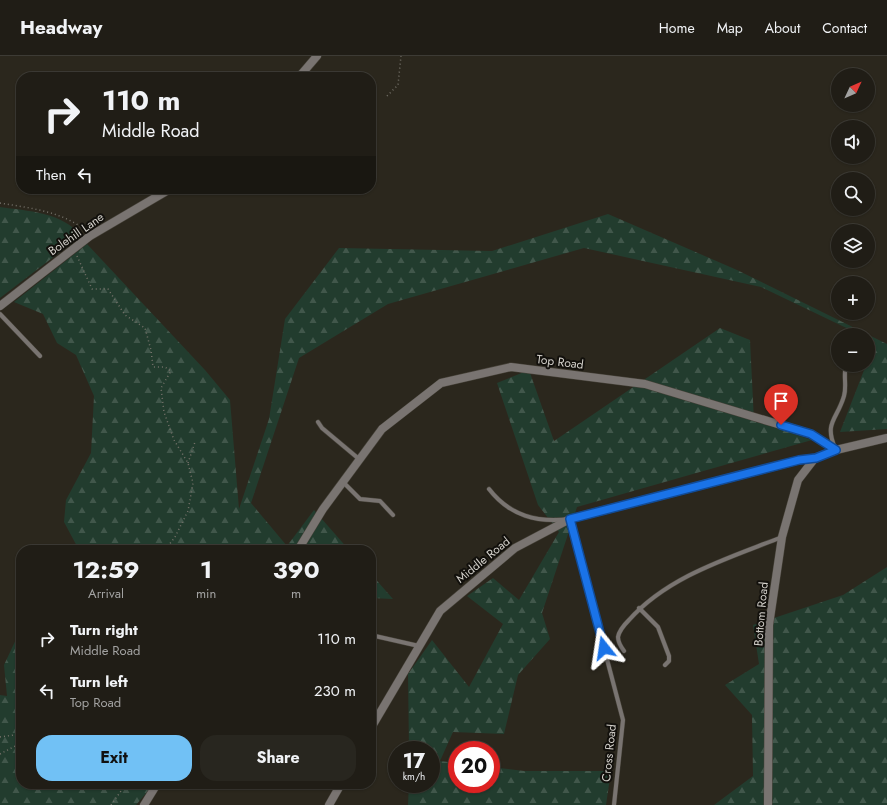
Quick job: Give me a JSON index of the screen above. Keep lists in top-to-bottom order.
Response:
{
  "streets": {
    "street": [
      "Bolehill Lane",
      "Top Road",
      "Middle Road",
      "Bottom Road"
    ],
    "lane": ["Cross Road"]
  },
  "crossings": [
    ["Top Road", "Middle Road"],
    ["Middle Road", "Bottom Road"],
    ["Middle Road", "Cross Road"]
  ],
  "north": "top right",
  "page": {
    "header": "Headway",
    "nav": [
      "Home",
      "Map",
      "About",
      "Contact"
    ],
    "map_buttons": ["+", "−"],
    "turn": ["110 m", "Middle Road"],
    "then": "Then",
    "eta": [
      "12:59",
      "Arrival",
      "1",
      "min",
      "390",
      "m"
    ],
    "list": [
      {
        "name": "Turn right",
        "note": "Middle Road",
        "value": "110 m"
      },
      {
        "name": "Turn left",
        "note": "Top Road",
        "value": "230 m"
      }
    ],
    "buttons": ["Exit", "Share"],
    "speed": "17 km/h",
    "limit": "20"
  }
}
